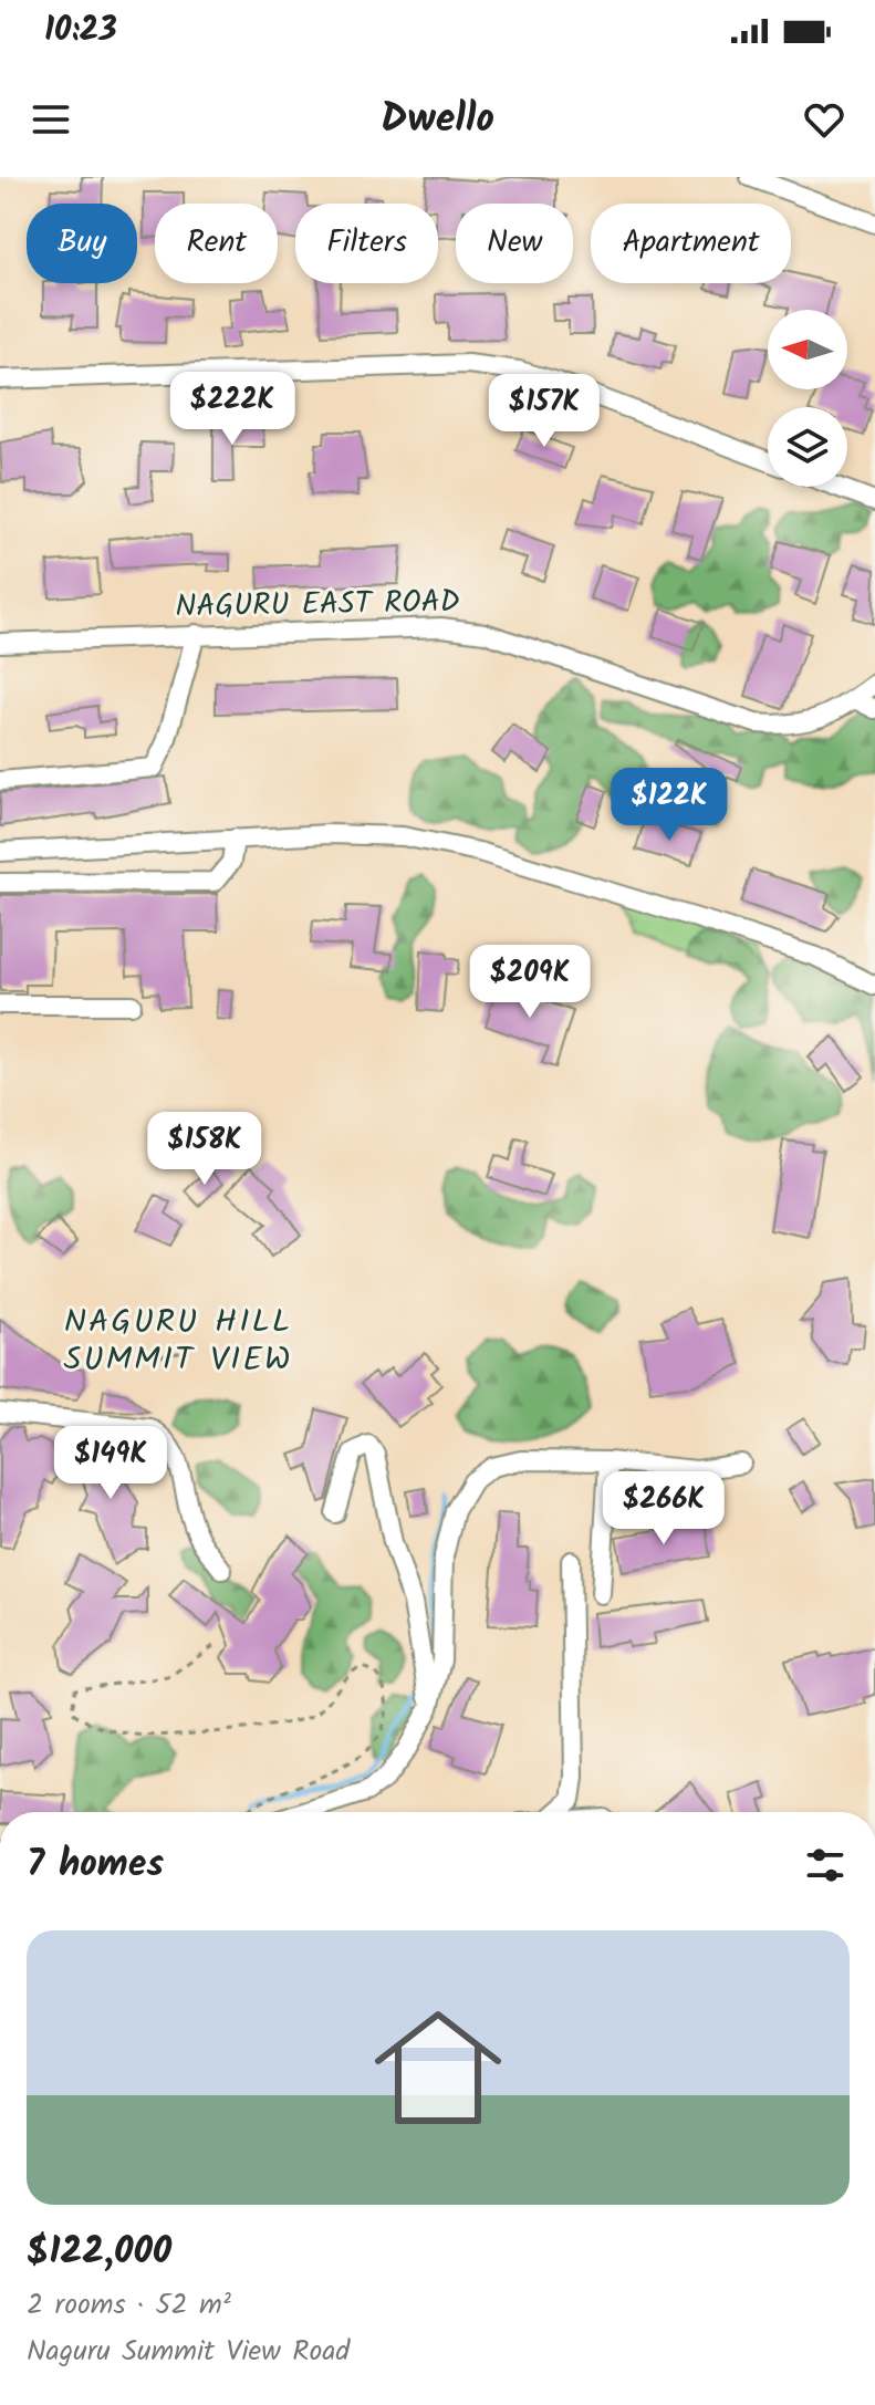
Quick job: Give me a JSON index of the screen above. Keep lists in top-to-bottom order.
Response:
{
  "streets": {
    "street": ["NAGURU EAST ROAD"]
  },
  "districts": ["NAGURU HILL SUMMIT VIEW"],
  "north": "left",
  "page": {
    "status": "10:23",
    "header": "Dwello",
    "chip": [
      "Buy",
      "Rent",
      "Filters",
      "New",
      "Apartment"
    ],
    "price": [
      "$222K",
      "$157K",
      "$122K",
      "$209K",
      "$158K",
      "$149K",
      "$266K"
    ],
    "heading": "7 homes",
    "list": [
      {
        "name": "$122,000",
        "note": "2 rooms · 52 m² · Naguru Summit View Road"
      }
    ]
  }
}
